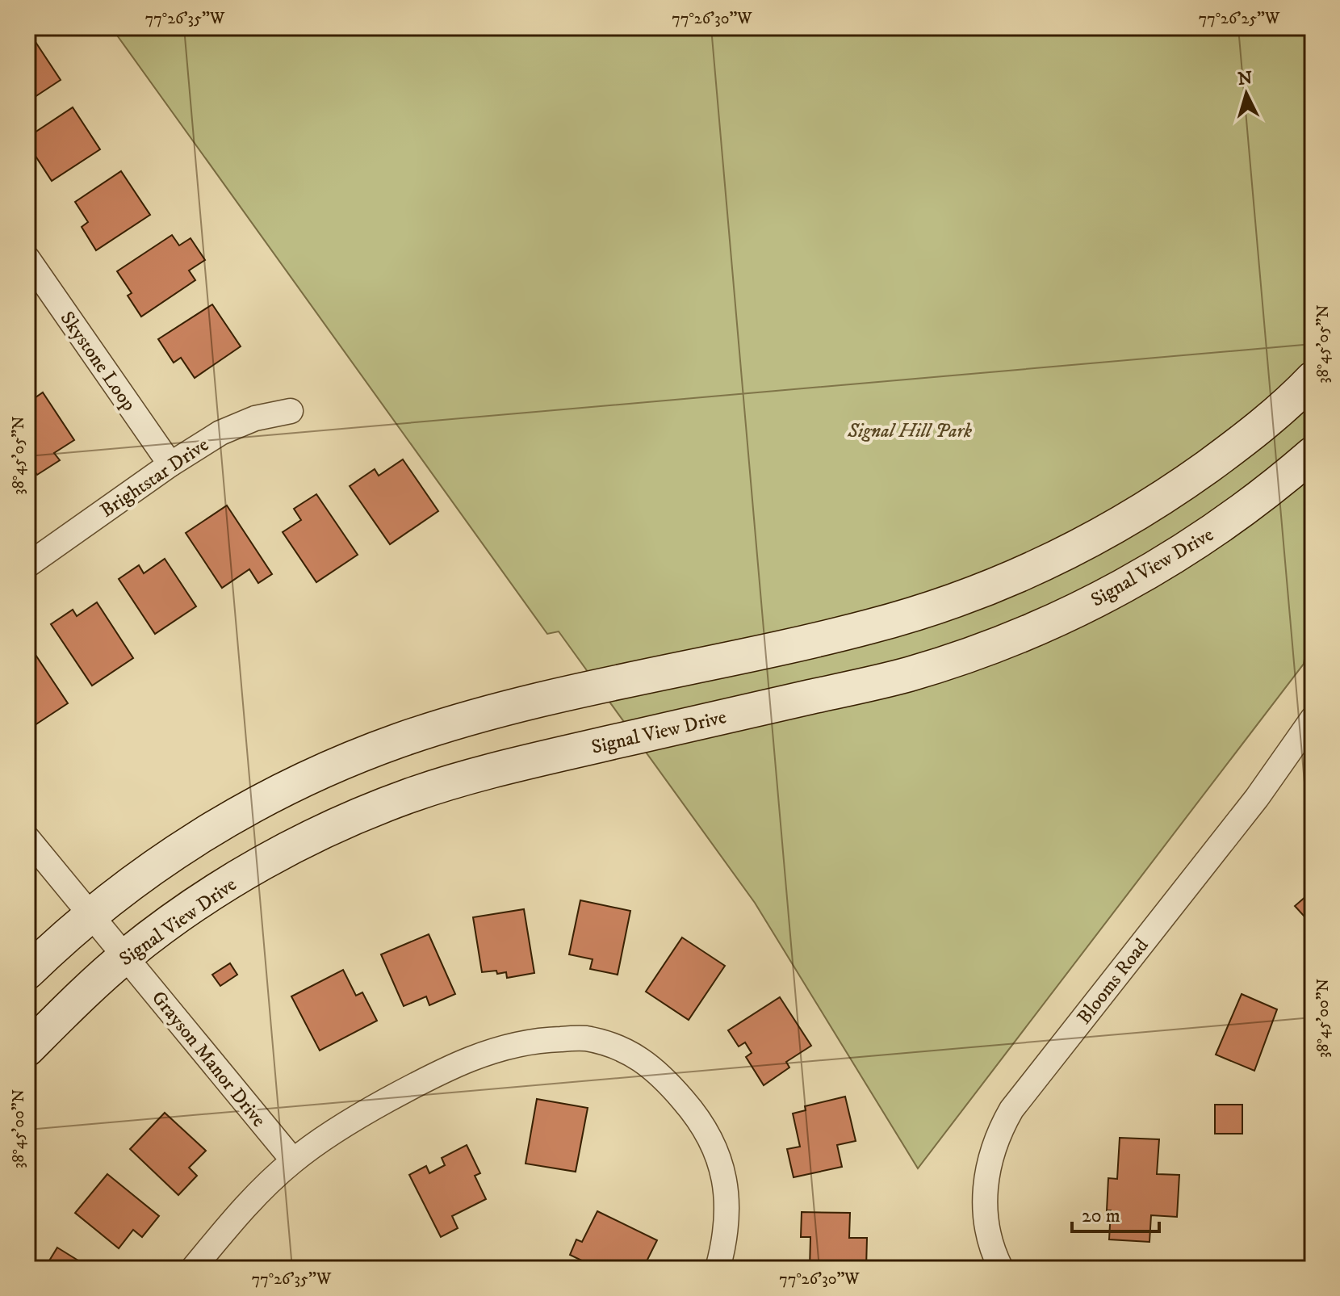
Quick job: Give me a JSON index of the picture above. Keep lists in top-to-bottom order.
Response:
{
  "streets": {
    "main road": ["Signal View Drive"],
    "street": [
      "Skystone Loop",
      "Brightstar Drive",
      "Blooms Road",
      "Grayson Manor Drive"
    ]
  },
  "crossings": [
    ["Skystone Loop", "Brightstar Drive"],
    ["Signal View Drive", "Grayson Manor Drive"]
  ],
  "parks": ["Signal Hill Park"],
  "scale_bar": "20 m",
  "north": "top",
  "coordinates": [
    "77°26'35\"W",
    "77°26'30\"W",
    "77°26'25\"W",
    "38°45'05\"N",
    "38°45'00\"N"
  ]
}
